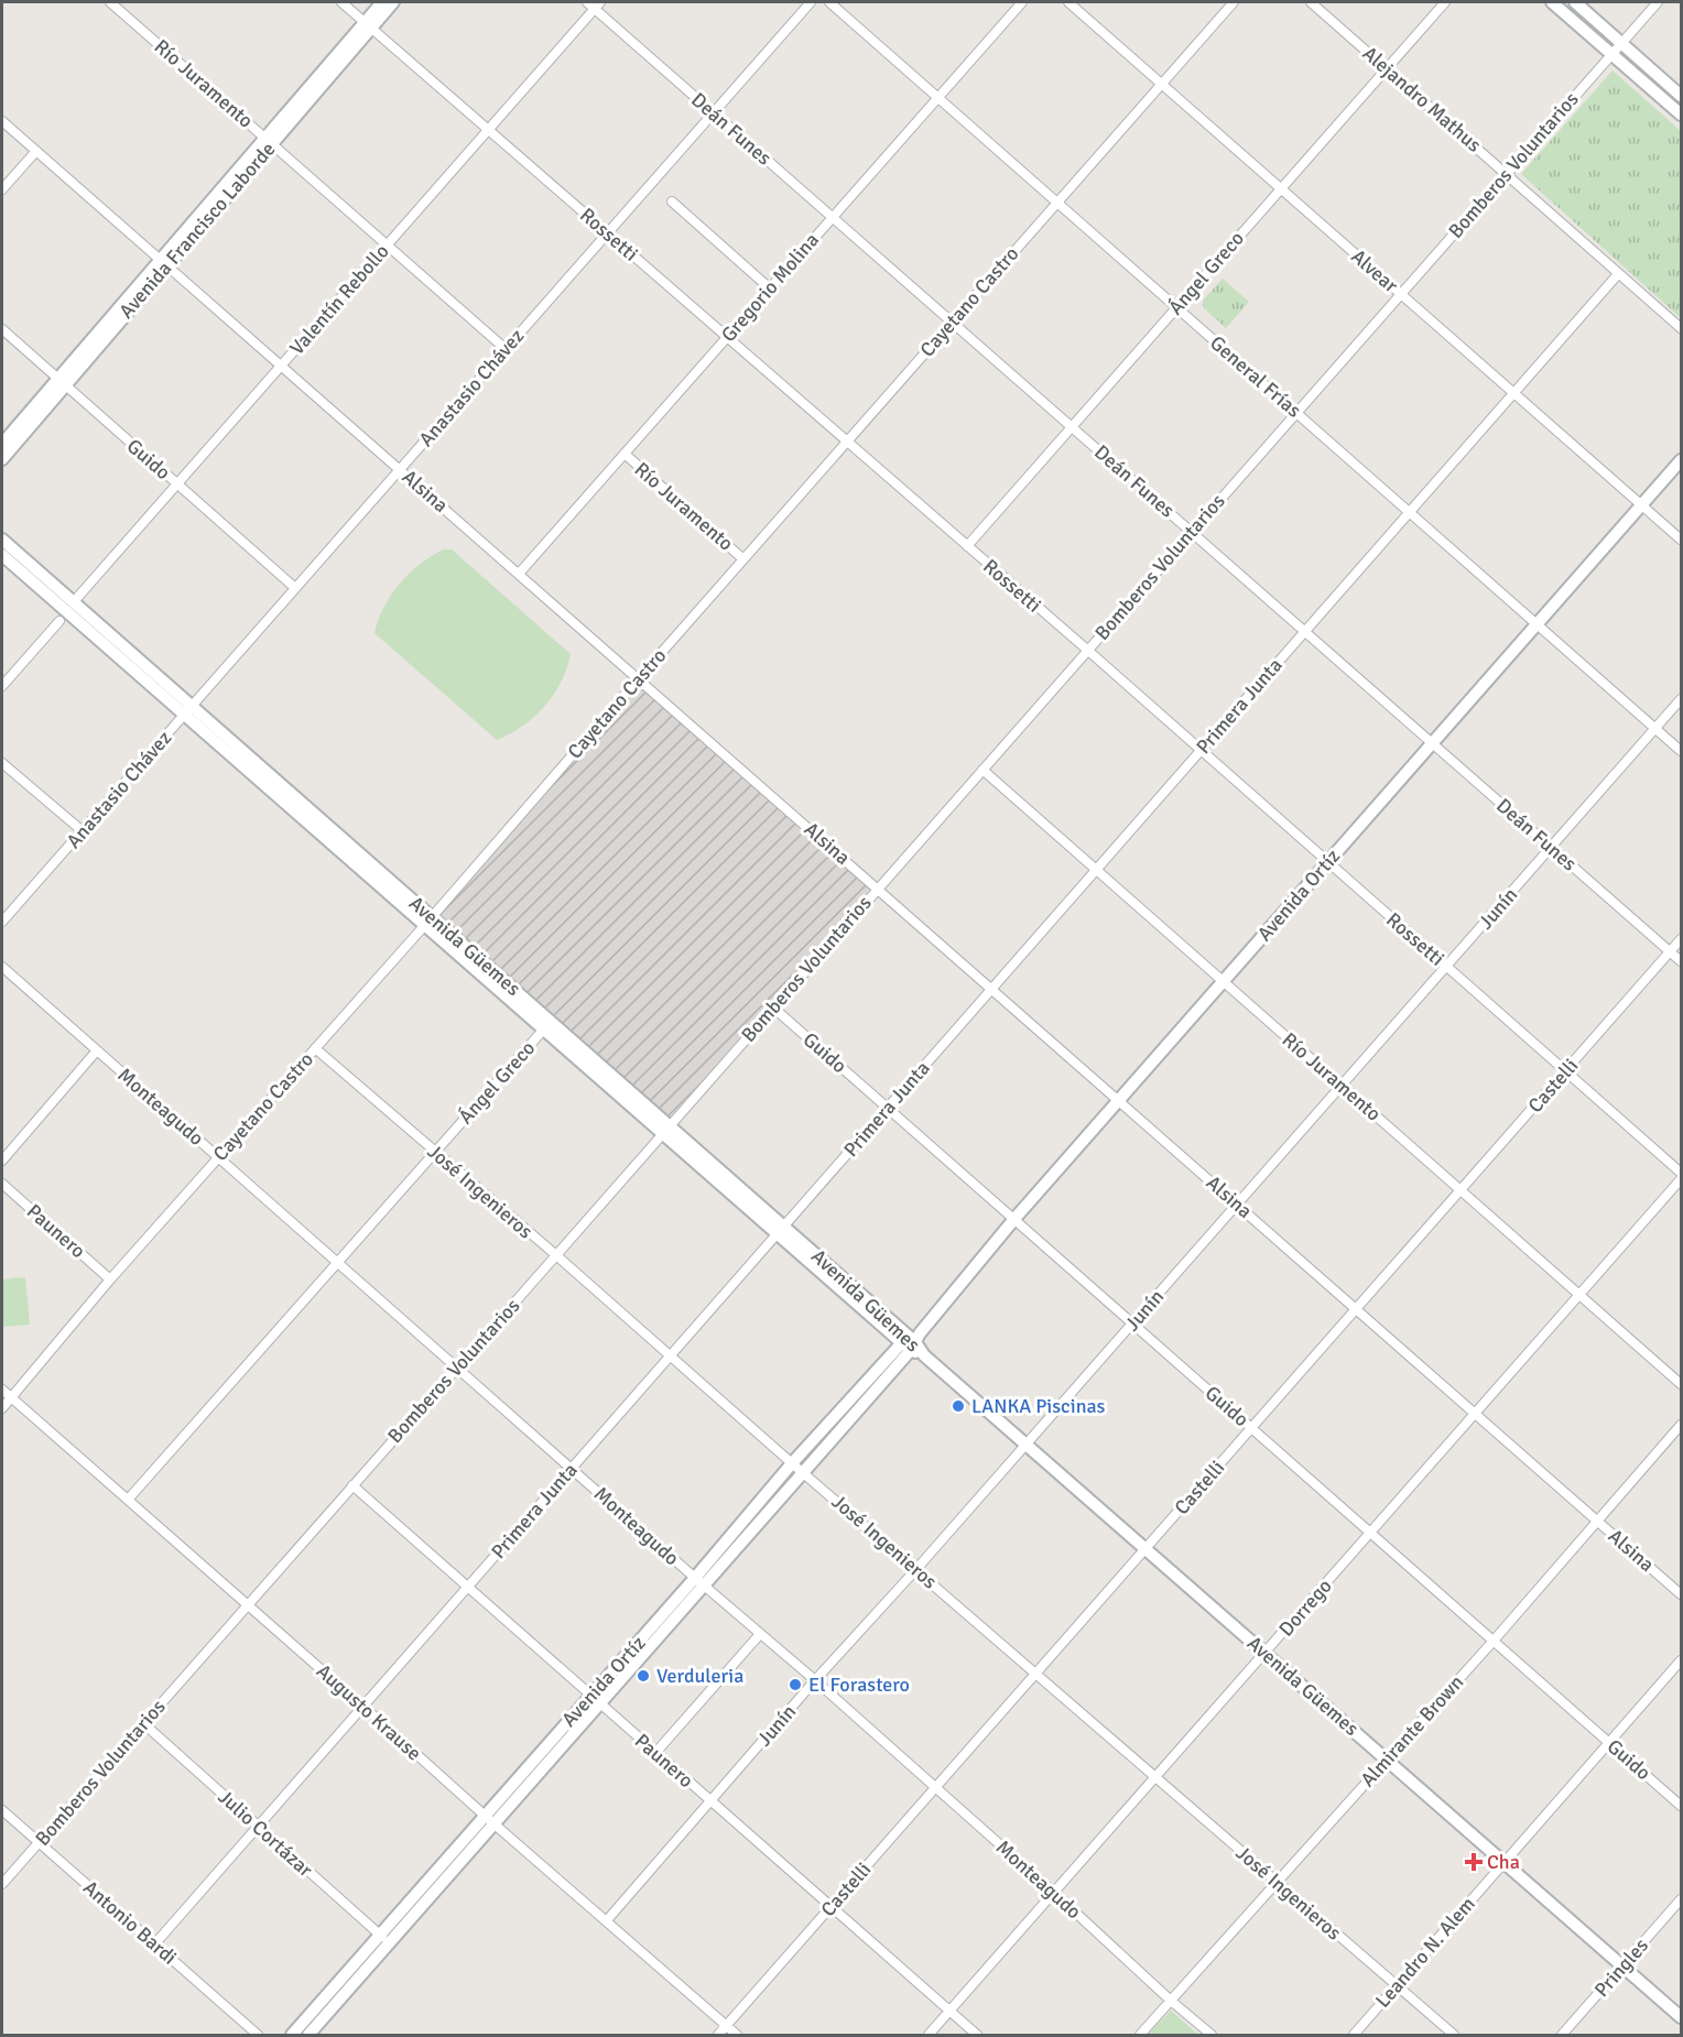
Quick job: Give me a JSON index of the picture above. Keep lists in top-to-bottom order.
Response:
{
  "streets": {
    "main road": ["Avenida Francisco Laborde", "Avenida Ortíz", "Avenida Güemes"],
    "street": [
      "Río Juramento",
      "Alejandro Mathus",
      "Deán Funes",
      "Bomberos Voluntarios",
      "Rossetti",
      "Alvear",
      "Ángel Greco",
      "Gregorio Molina",
      "Valentín Rebollo",
      "Cayetano Castro",
      "General Frías",
      "Anastasio Chávez",
      "Guido",
      "Alsina",
      "Primera Junta",
      "Junín",
      "Castelli",
      "Monteagudo",
      "José Ingenieros",
      "Paunero",
      "Dorrego",
      "Augusto Krause",
      "Almirante Brown",
      "Julio Cortázar",
      "Antonio Bardi",
      "Leandro N. Alem",
      "Pringles"
    ]
  },
  "crossings": [
    ["Río Juramento", "Bomberos Voluntarios"],
    ["Río Juramento", "Avenida Francisco Laborde"],
    ["Río Juramento", "Gregorio Molina"],
    ["Río Juramento", "Valentín Rebollo"],
    ["Río Juramento", "Cayetano Castro"],
    ["Río Juramento", "Anastasio Chávez"],
    ["Río Juramento", "Primera Junta"],
    ["Río Juramento", "Avenida Ortíz"],
    ["Río Juramento", "Junín"],
    ["Río Juramento", "Castelli"],
    ["Río Juramento", "Dorrego"],
    ["Alejandro Mathus", "Bomberos Voluntarios"],
    ["Alejandro Mathus", "Ángel Greco"],
    ["Alejandro Mathus", "Primera Junta"],
    ["Deán Funes", "Bomberos Voluntarios"],
    ["Deán Funes", "Ángel Greco"],
    ["Deán Funes", "Gregorio Molina"],
    ["Deán Funes", "Valentín Rebollo"],
    ["Deán Funes", "Cayetano Castro"],
    ["Deán Funes", "Anastasio Chávez"],
    ["Deán Funes", "Primera Junta"],
    ["Deán Funes", "Avenida Ortíz"],
    ["Deán Funes", "Junín"],
    ["Deán Funes", "Castelli"],
    ["Bomberos Voluntarios", "Rossetti"],
    ["Bomberos Voluntarios", "Alvear"],
    ["Bomberos Voluntarios", "General Frías"],
    ["Bomberos Voluntarios", "Guido"],
    ["Bomberos Voluntarios", "Alsina"],
    ["Bomberos Voluntarios", "Avenida Güemes"],
    ["Bomberos Voluntarios", "Monteagudo"],
    ["Bomberos Voluntarios", "José Ingenieros"],
    ["Bomberos Voluntarios", "Paunero"],
    ["Bomberos Voluntarios", "Augusto Krause"],
    ["Bomberos Voluntarios", "Julio Cortázar"],
    ["Bomberos Voluntarios", "Antonio Bardi"],
    ["Avenida Francisco Laborde", "Rossetti"],
    ["Avenida Francisco Laborde", "Guido"],
    ["Avenida Francisco Laborde", "Alsina"],
    ["Rossetti", "Ángel Greco"],
    ["Rossetti", "Gregorio Molina"],
    ["Rossetti", "Valentín Rebollo"],
    ["Rossetti", "Cayetano Castro"],
    ["Rossetti", "Anastasio Chávez"],
    ["Rossetti", "Primera Junta"],
    ["Rossetti", "Avenida Ortíz"],
    ["Rossetti", "Junín"],
    ["Rossetti", "Castelli"],
    ["Alvear", "Ángel Greco"],
    ["Alvear", "Cayetano Castro"],
    ["Alvear", "Primera Junta"],
    ["Alvear", "Avenida Ortíz"],
    ["Ángel Greco", "General Frías"],
    ["Ángel Greco", "Avenida Güemes"],
    ["Ángel Greco", "Monteagudo"],
    ["Ángel Greco", "José Ingenieros"],
    ["Ángel Greco", "Augusto Krause"],
    ["Gregorio Molina", "General Frías"],
    ["Gregorio Molina", "Alsina"],
    ["Valentín Rebollo", "Guido"],
    ["Valentín Rebollo", "Alsina"],
    ["Cayetano Castro", "General Frías"],
    ["Cayetano Castro", "Alsina"],
    ["Cayetano Castro", "Avenida Güemes"],
    ["Cayetano Castro", "Monteagudo"],
    ["Cayetano Castro", "José Ingenieros"],
    ["Cayetano Castro", "Paunero"],
    ["Cayetano Castro", "Augusto Krause"],
    ["General Frías", "Primera Junta"],
    ["General Frías", "Avenida Ortíz"],
    ["General Frías", "Junín"],
    ["Anastasio Chávez", "Guido"],
    ["Anastasio Chávez", "Alsina"],
    ["Anastasio Chávez", "Avenida Güemes"],
    ["Guido", "Primera Junta"],
    ["Guido", "Avenida Ortíz"],
    ["Guido", "Junín"],
    ["Guido", "Castelli"],
    ["Guido", "Dorrego"],
    ["Guido", "Almirante Brown"],
    ["Guido", "Leandro N. Alem"],
    ["Alsina", "Primera Junta"],
    ["Alsina", "Avenida Ortíz"],
    ["Alsina", "Junín"],
    ["Alsina", "Castelli"],
    ["Alsina", "Dorrego"],
    ["Alsina", "Almirante Brown"],
    ["Primera Junta", "Avenida Güemes"],
    ["Primera Junta", "Monteagudo"],
    ["Primera Junta", "José Ingenieros"],
    ["Primera Junta", "Paunero"],
    ["Primera Junta", "Augusto Krause"],
    ["Primera Junta", "Julio Cortázar"],
    ["Primera Junta", "Antonio Bardi"],
    ["Avenida Ortíz", "Avenida Güemes"],
    ["Avenida Ortíz", "Monteagudo"],
    ["Avenida Ortíz", "José Ingenieros"],
    ["Avenida Ortíz", "Paunero"],
    ["Avenida Ortíz", "Augusto Krause"],
    ["Avenida Ortíz", "Julio Cortázar"],
    ["Junín", "Avenida Güemes"],
    ["Junín", "Monteagudo"],
    ["Junín", "José Ingenieros"],
    ["Junín", "Paunero"],
    ["Junín", "Augusto Krause"],
    ["Avenida Güemes", "Castelli"],
    ["Avenida Güemes", "Dorrego"],
    ["Avenida Güemes", "Almirante Brown"],
    ["Avenida Güemes", "Leandro N. Alem"],
    ["Avenida Güemes", "Pringles"],
    ["Castelli", "Monteagudo"],
    ["Castelli", "José Ingenieros"],
    ["Castelli", "Paunero"],
    ["Castelli", "Augusto Krause"],
    ["Monteagudo", "Dorrego"],
    ["Monteagudo", "Almirante Brown"],
    ["José Ingenieros", "Dorrego"],
    ["José Ingenieros", "Almirante Brown"],
    ["José Ingenieros", "Leandro N. Alem"],
    ["Paunero", "Dorrego"]
  ],
  "places": {
    "other": ["LANKA Piscinas", "Verduleria", "El Forastero"],
    "health": ["Cha"]
  }
}
